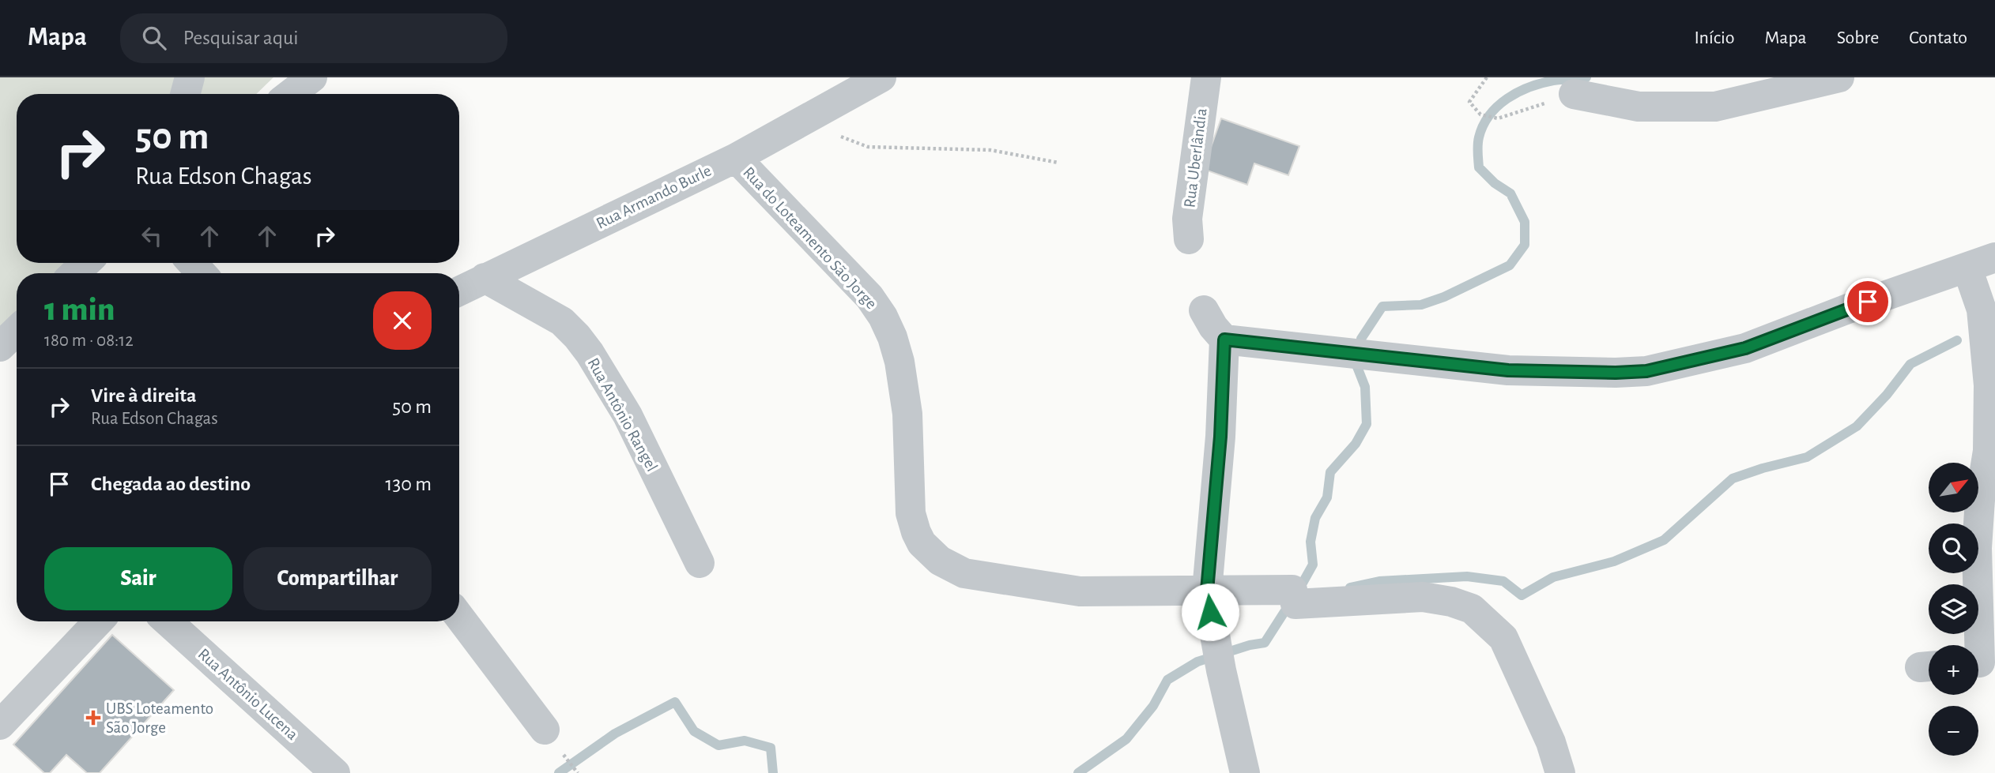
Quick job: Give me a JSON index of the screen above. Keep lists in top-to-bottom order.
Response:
{
  "streets": {
    "street": [
      "Rua Uberlândia",
      "Rua Armando Burle",
      "Rua do Loteamento São Jorge",
      "Rua Antônio Rangel",
      "Rua Antônio Lucena"
    ]
  },
  "crossings": [
    ["Rua Armando Burle", "Rua do Loteamento São Jorge"],
    ["Rua Armando Burle", "Rua Antônio Rangel"]
  ],
  "places": {
    "health": ["UBS Loteamento São Jorge"]
  },
  "north": "top right",
  "page": {
    "header": "Mapa",
    "search": "Pesquisar aqui",
    "nav": [
      "Início",
      "Mapa",
      "Sobre",
      "Contato"
    ],
    "turn": ["50 m", "Rua Edson Chagas"],
    "heading": ["1 min", "180 m · 08:12"],
    "list": [
      {
        "name": "Vire à direita",
        "note": "Rua Edson Chagas",
        "value": "50 m"
      },
      {
        "name": "Chegada ao destino",
        "value": "130 m"
      }
    ],
    "map_buttons": ["+", "−"],
    "buttons": ["Sair", "Compartilhar"]
  }
}
